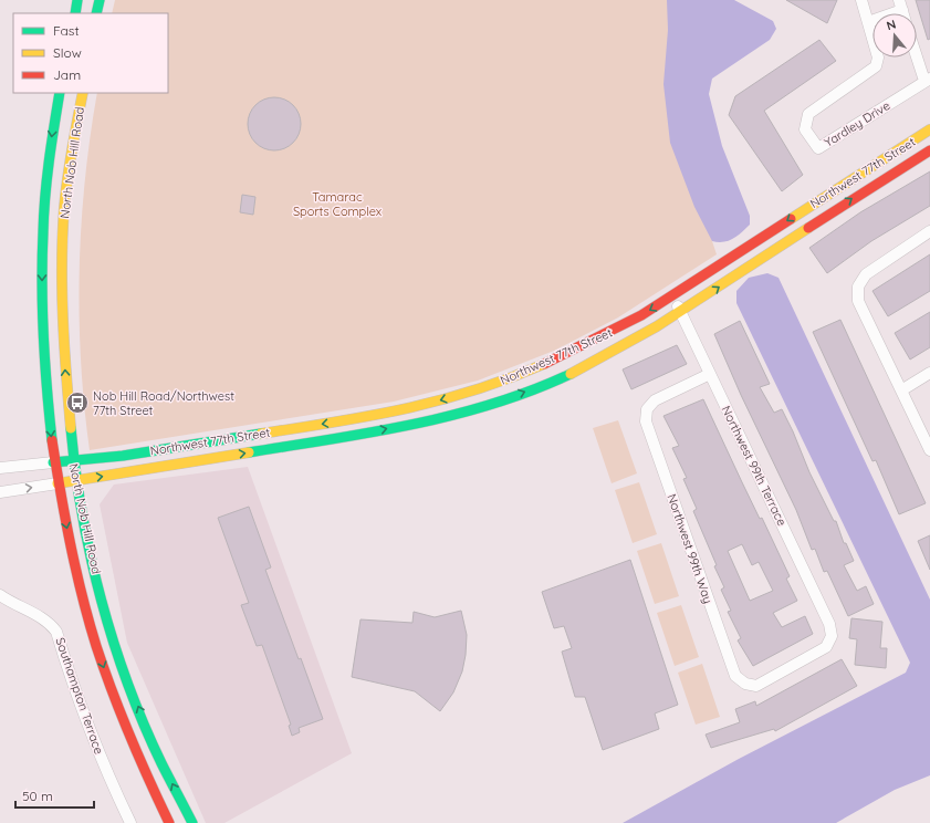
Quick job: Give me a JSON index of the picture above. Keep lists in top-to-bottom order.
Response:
{
  "streets": {
    "street": [
      "Yardley Drive",
      "North Nob Hill Road",
      "Northwest 77th Street",
      "Northwest 99th Terrace",
      "Northwest 99th Way",
      "Southampton Terrace"
    ]
  },
  "crossings": [
    ["North Nob Hill Road", "Northwest 77th Street"],
    ["Northwest 77th Street", "Northwest 99th Terrace"],
    ["Northwest 99th Terrace", "Northwest 99th Way"]
  ],
  "parks": ["Tamarac Sports Complex"],
  "places": {
    "bus stop": ["Nob Hill Road/Northwest 77th Street"]
  },
  "legend": ["Fast", "Slow", "Jam"],
  "scale_bar": "50 m",
  "north": "top"
}
